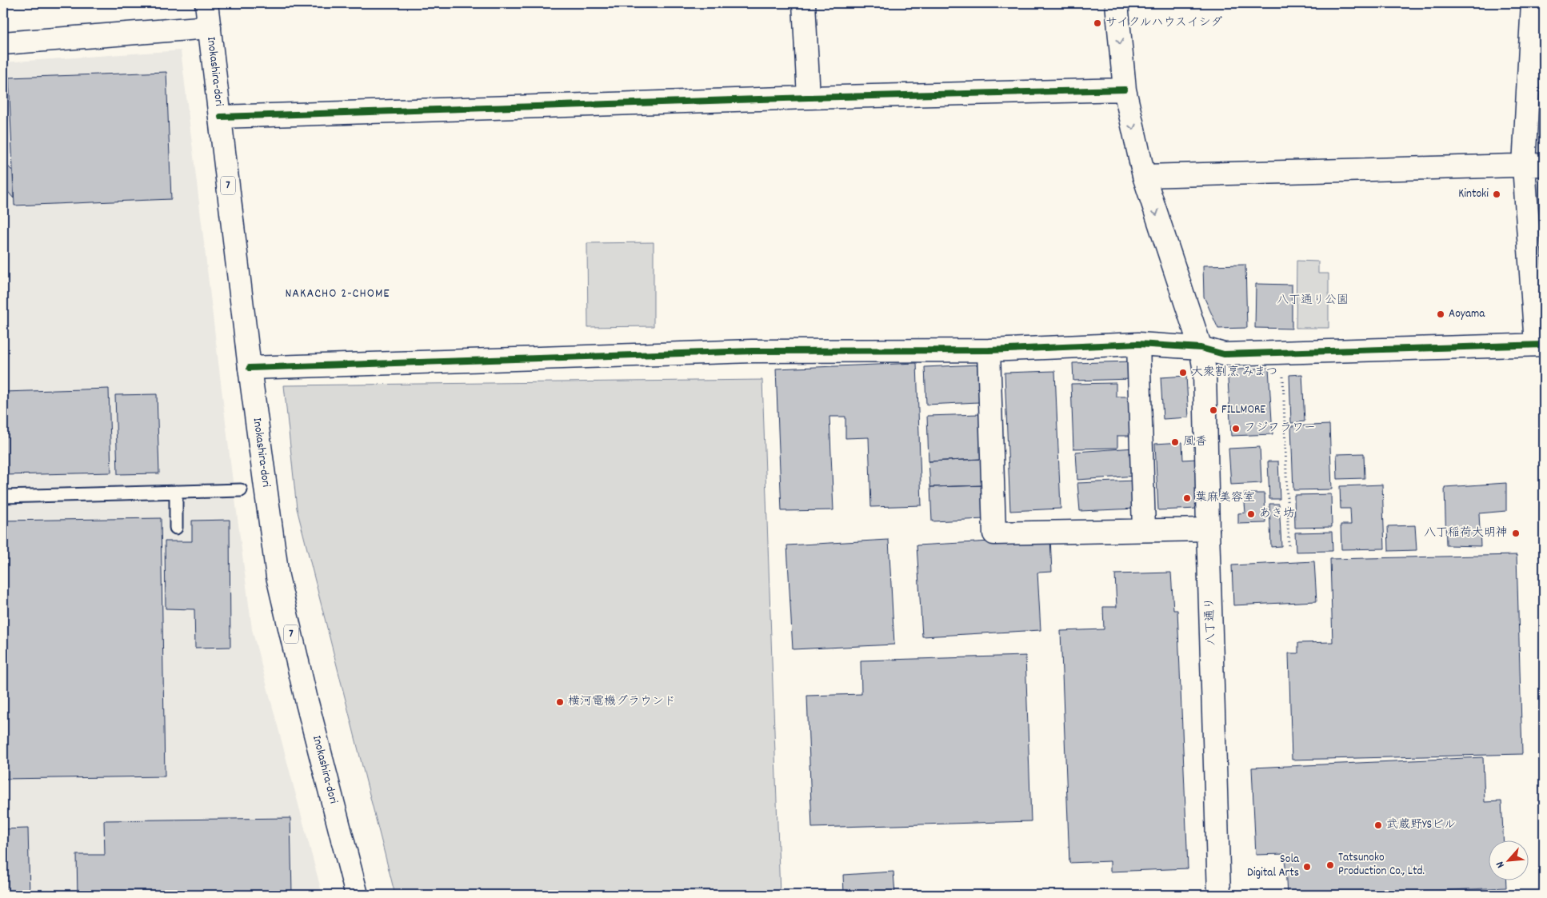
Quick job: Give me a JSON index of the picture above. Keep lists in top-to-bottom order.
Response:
{
  "streets": {
    "street": ["Inokashira-dori", "7", "八丁通り"]
  },
  "one_way": ["八丁通り"],
  "districts": ["NAKACHO 2-CHOME"],
  "parks": ["八丁通り公園"],
  "places": [
    "サイクルハウスイシダ",
    "Kintoki",
    "Aoyama",
    "大衆割烹 みまつ",
    "FILLMORE",
    "フジフラワー",
    "風香",
    "葉麻美容室",
    "あき坊",
    "八丁稲荷大明神",
    "横河電機グラウンド",
    "武蔵野YSビル",
    "Tatsunoko Production Co., Ltd.",
    "Sola Digital Arts"
  ],
  "north": "bottom left"
}
